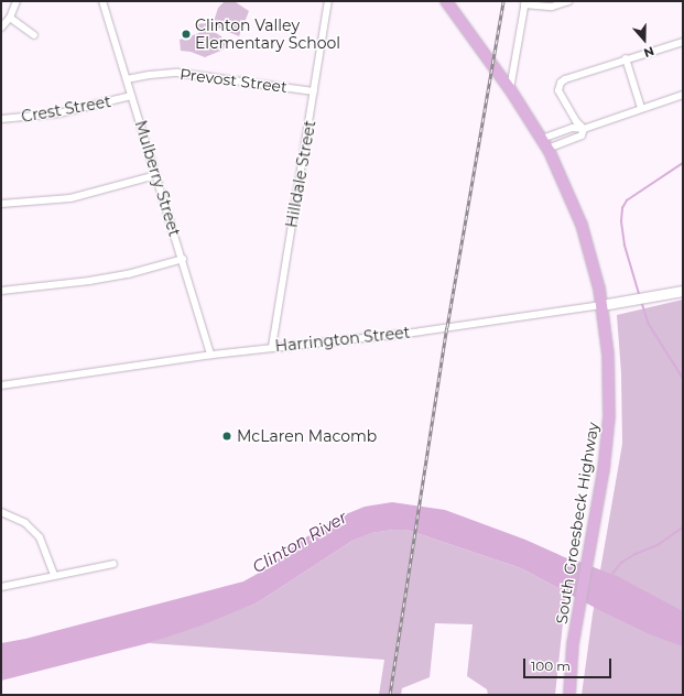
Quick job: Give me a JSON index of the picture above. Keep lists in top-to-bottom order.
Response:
{
  "streets": {
    "main road": ["South Groesbeck Highway"],
    "street": [
      "Prevost Street",
      "Crest Street",
      "Hilldale Street",
      "Mulberry Street",
      "Harrington Street"
    ]
  },
  "crossings": [
    ["Prevost Street", "Hilldale Street"],
    ["Prevost Street", "Mulberry Street"],
    ["Crest Street", "Mulberry Street"],
    ["Hilldale Street", "Harrington Street"],
    ["Mulberry Street", "Harrington Street"],
    ["Harrington Street", "South Groesbeck Highway"]
  ],
  "water": ["Clinton River"],
  "places": ["Clinton Valley Elementary School", "McLaren Macomb"],
  "scale_bar": "100 m",
  "north": "bottom"
}
